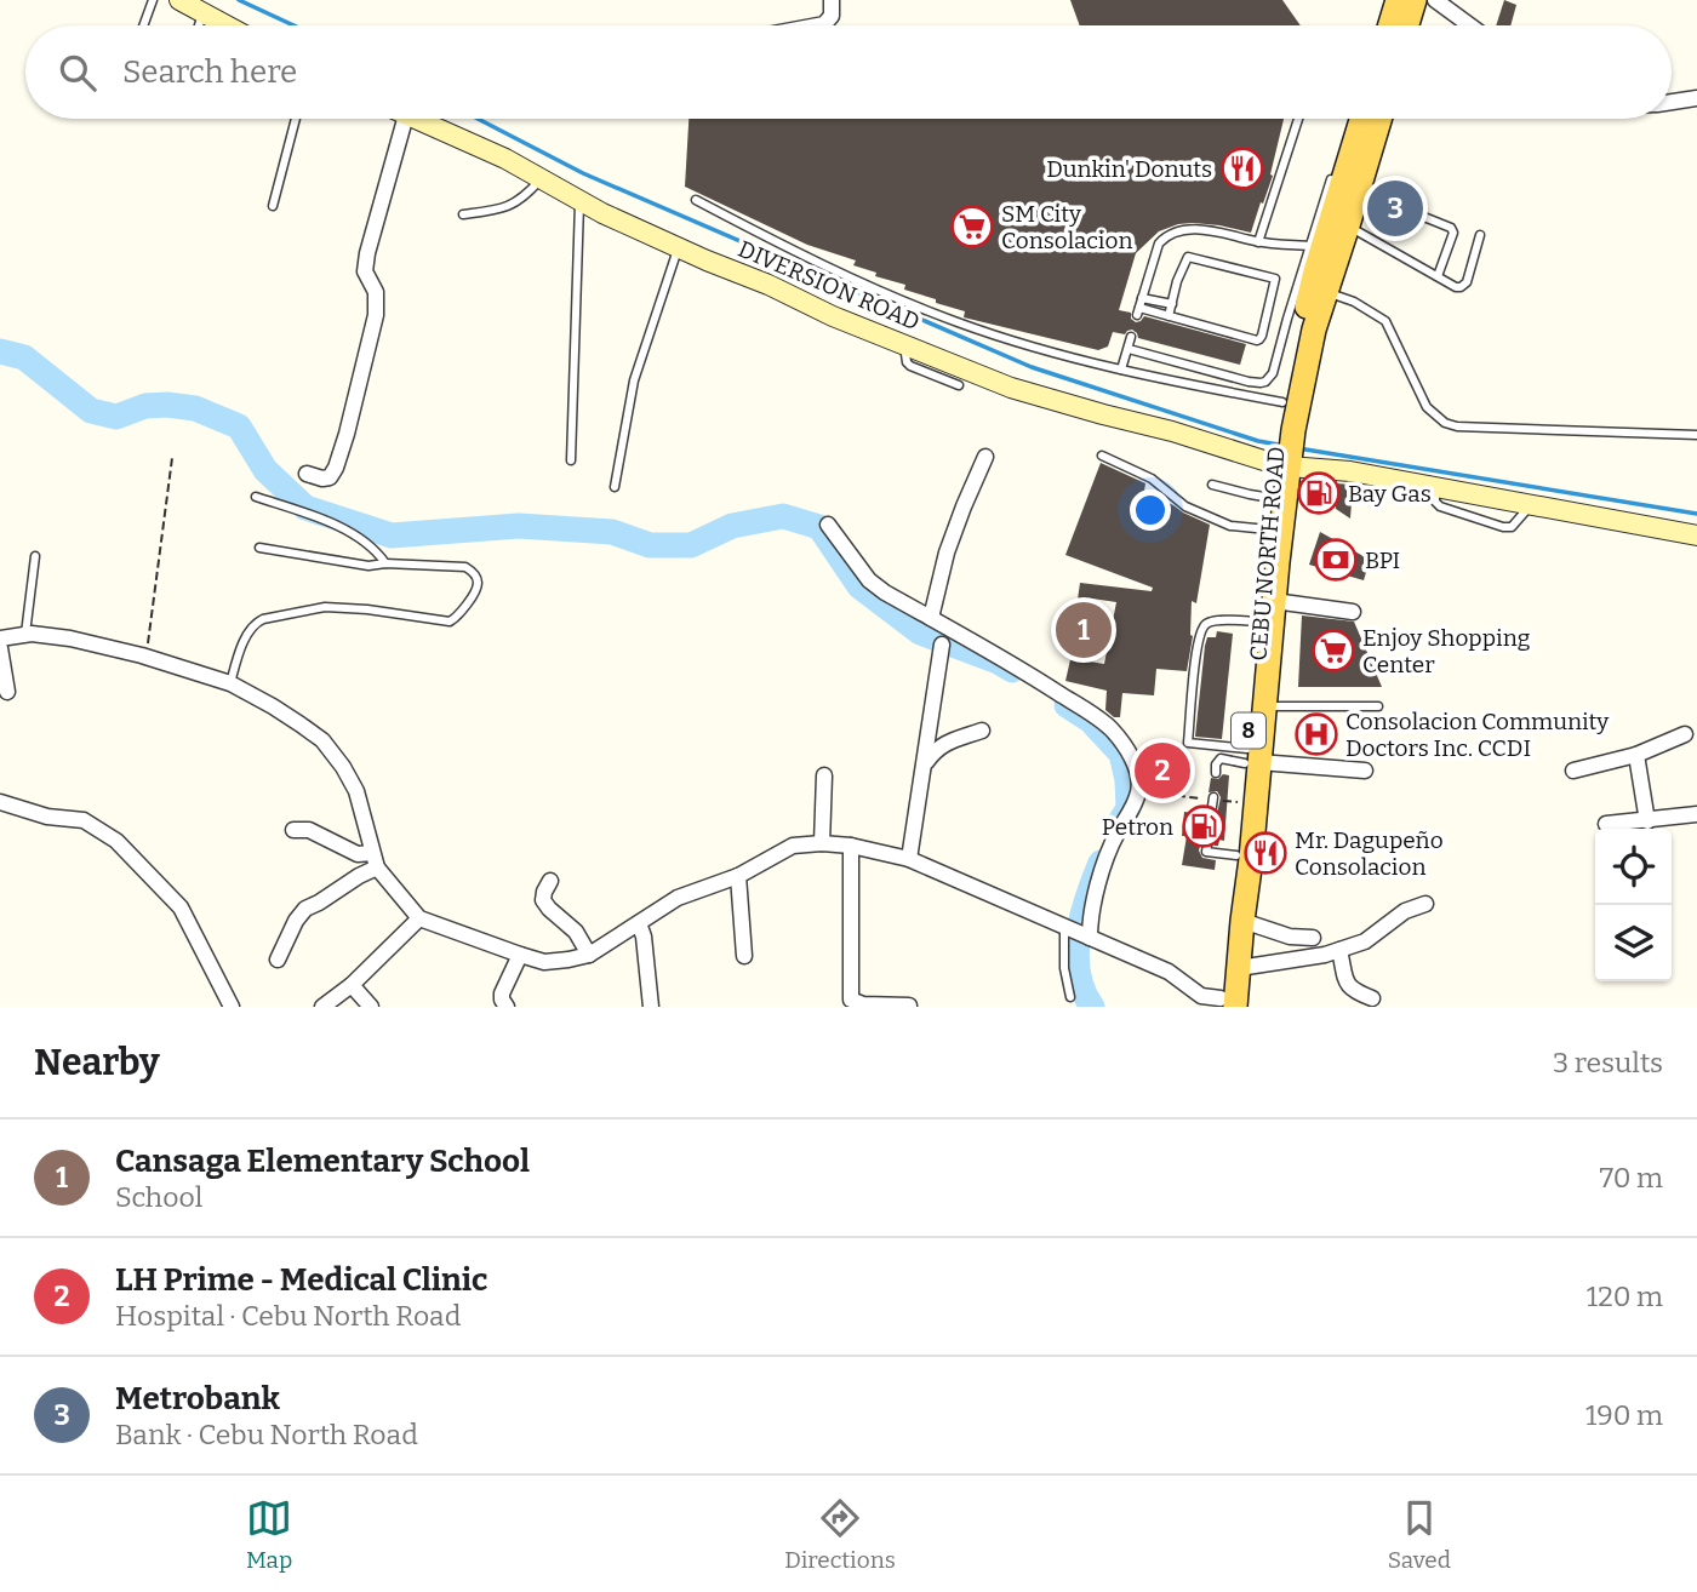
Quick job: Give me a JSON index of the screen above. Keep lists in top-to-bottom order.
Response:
{
  "streets": {
    "main road": ["CEBU NORTH ROAD", "8"],
    "street": ["DIVERSION ROAD"]
  },
  "crossings": [
    ["DIVERSION ROAD", "CEBU NORTH ROAD"]
  ],
  "places": {
    "restaurant": ["Dunkin' Donuts", "Mr. Dagupeño Consolacion"],
    "supermarket": ["SM City Consolacion", "Enjoy Shopping Center"],
    "fuel station": ["Bay Gas", "Petron"],
    "bank": ["BPI"],
    "hospital": ["Consolacion Community Doctors Inc. CCDI"]
  },
  "page": {
    "search": "Search here",
    "pins": ["3", "1", "2"],
    "heading": ["Nearby", "3 results"],
    "list": [
      {
        "mark": "1",
        "name": "Cansaga Elementary School",
        "note": "School",
        "value": "70 m"
      },
      {
        "mark": "2",
        "name": "LH Prime - Medical Clinic",
        "note": "Hospital · Cebu North Road",
        "value": "120 m"
      },
      {
        "mark": "3",
        "name": "Metrobank",
        "note": "Bank · Cebu North Road",
        "value": "190 m"
      }
    ],
    "nav": ["Map", "Directions", "Saved"]
  }
}
